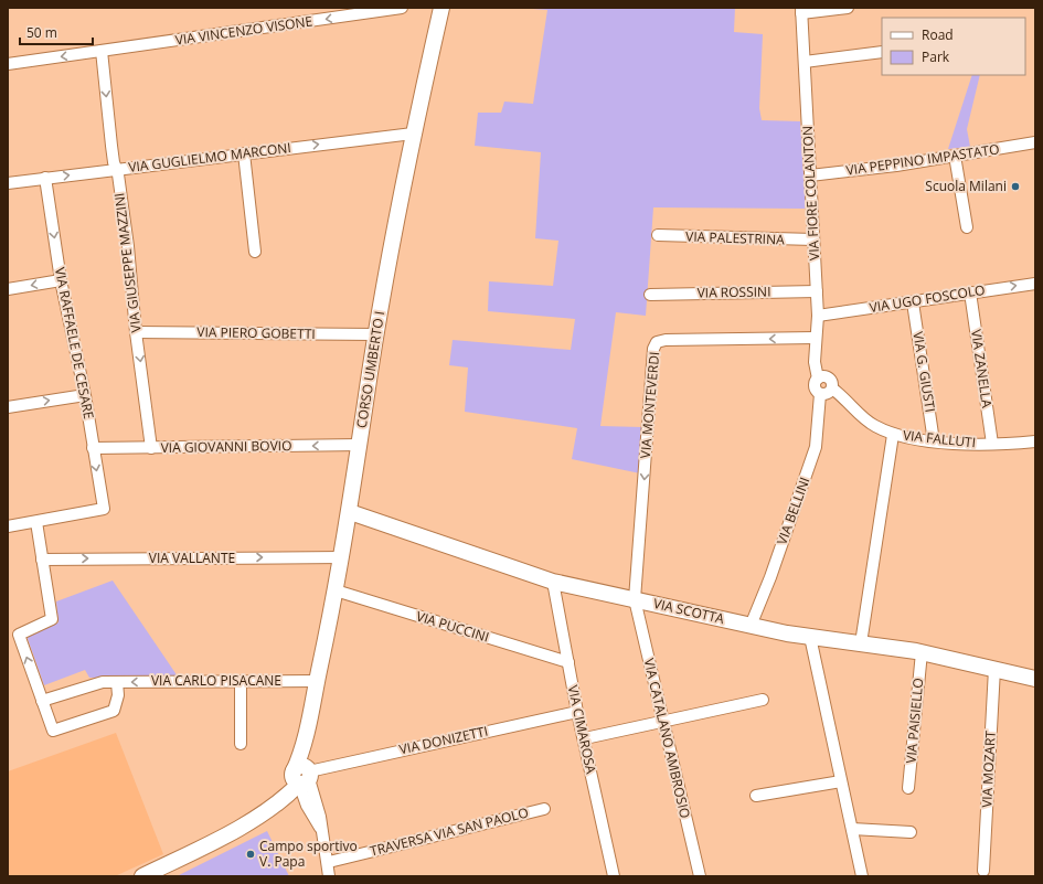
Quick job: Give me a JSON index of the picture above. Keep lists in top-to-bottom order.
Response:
{
  "streets": {
    "main road": ["CORSO UMBERTO I", "VIA SCOTTA"],
    "street": [
      "VIA VINCENZO VISONE",
      "VIA GUGLIELMO MARCONI",
      "VIA PEPPINO IMPASTATO",
      "VIA FIORE COLANTON",
      "VIA PALESTRINA",
      "VIA GIUSEPPE MAZZINI",
      "VIA ROSSINI",
      "VIA UGO FOSCOLO",
      "VIA PIERO GOBETTI",
      "VIA RAFFAELE DE CESARE",
      "VIA ZANELLA",
      "VIA G. GIUSTI",
      "VIA MONTEVERDI",
      "VIA FALLUTI",
      "VIA GIOVANNI BOVIO",
      "VIA BELLINI",
      "VIA VALLANTE",
      "VIA PUCCINI",
      "VIA CARLO PISACANE",
      "VIA PAISIELLO",
      "VIA CIMAROSA",
      "VIA CATALANO AMBROSIO",
      "VIA DONIZETTI",
      "VIA MOZART",
      "TRAVERSA VIA SAN PAOLO"
    ]
  },
  "crossings": [
    ["VIA VINCENZO VISONE", "VIA GIUSEPPE MAZZINI"],
    ["VIA GUGLIELMO MARCONI", "VIA GIUSEPPE MAZZINI"],
    ["VIA GUGLIELMO MARCONI", "VIA RAFFAELE DE CESARE"],
    ["VIA GUGLIELMO MARCONI", "CORSO UMBERTO I"],
    ["VIA PEPPINO IMPASTATO", "VIA FIORE COLANTON"],
    ["VIA FIORE COLANTON", "VIA PALESTRINA"],
    ["VIA FIORE COLANTON", "VIA ROSSINI"],
    ["VIA FIORE COLANTON", "VIA UGO FOSCOLO"],
    ["VIA FIORE COLANTON", "VIA MONTEVERDI"],
    ["VIA FIORE COLANTON", "VIA FALLUTI"],
    ["VIA FIORE COLANTON", "VIA BELLINI"],
    ["VIA GIUSEPPE MAZZINI", "VIA PIERO GOBETTI"],
    ["VIA GIUSEPPE MAZZINI", "VIA GIOVANNI BOVIO"],
    ["VIA UGO FOSCOLO", "VIA ZANELLA"],
    ["VIA UGO FOSCOLO", "VIA G. GIUSTI"],
    ["VIA PIERO GOBETTI", "CORSO UMBERTO I"],
    ["VIA RAFFAELE DE CESARE", "VIA GIOVANNI BOVIO"],
    ["VIA ZANELLA", "VIA FALLUTI"],
    ["CORSO UMBERTO I", "VIA GIOVANNI BOVIO"],
    ["CORSO UMBERTO I", "VIA VALLANTE"],
    ["CORSO UMBERTO I", "VIA SCOTTA"],
    ["CORSO UMBERTO I", "VIA PUCCINI"],
    ["CORSO UMBERTO I", "VIA CARLO PISACANE"],
    ["CORSO UMBERTO I", "VIA DONIZETTI"],
    ["VIA G. GIUSTI", "VIA FALLUTI"],
    ["VIA MONTEVERDI", "VIA SCOTTA"],
    ["VIA MONTEVERDI", "VIA CATALANO AMBROSIO"],
    ["VIA FALLUTI", "VIA BELLINI"],
    ["VIA BELLINI", "VIA SCOTTA"],
    ["VIA SCOTTA", "VIA PAISIELLO"],
    ["VIA SCOTTA", "VIA CIMAROSA"],
    ["VIA SCOTTA", "VIA CATALANO AMBROSIO"],
    ["VIA SCOTTA", "VIA MOZART"],
    ["VIA PUCCINI", "VIA CIMAROSA"],
    ["VIA CIMAROSA", "VIA DONIZETTI"]
  ],
  "one_way": [
    "VIA VINCENZO VISONE",
    "VIA GUGLIELMO MARCONI",
    "VIA GIUSEPPE MAZZINI",
    "VIA GIOVANNI BOVIO",
    "VIA VALLANTE",
    "VIA CARLO PISACANE"
  ],
  "places": ["Scuola Milani", "Campo sportivo V. Papa"],
  "legend": ["Road", "Park"],
  "scale_bar": "50 m"
}
